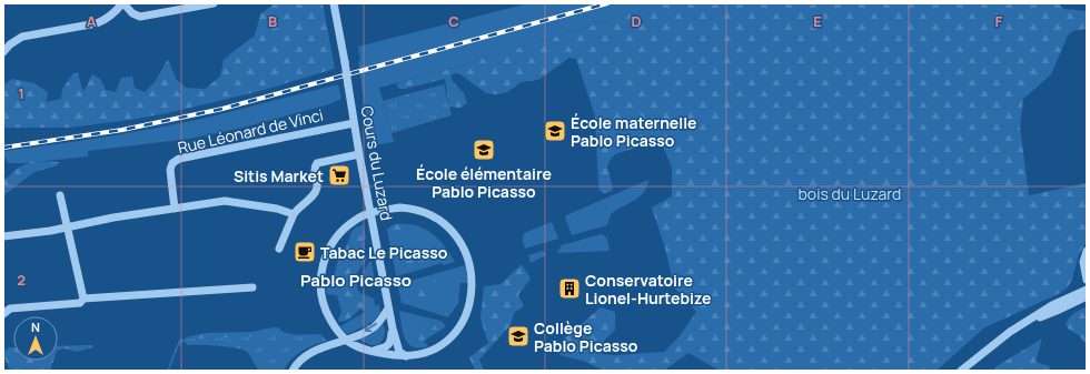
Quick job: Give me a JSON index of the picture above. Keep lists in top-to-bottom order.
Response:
{
  "streets": {
    "street": ["Rue Léonard de Vinci", "Cours du Luzard"]
  },
  "crossings": [
    ["Rue Léonard de Vinci", "Cours du Luzard"]
  ],
  "districts": ["Pablo Picasso"],
  "parks": ["bois du Luzard"],
  "places": {
    "school or university": ["École maternelle Pablo Picasso", "École élémentaire Pablo Picasso", "Collège Pablo Picasso"],
    "supermarket": ["Sitis Market"],
    "cafe": ["Tabac Le Picasso"],
    "building": ["Conservatoire Lionel-Hurtebize"]
  },
  "north": "top",
  "grid": {
    "columns": [
      "A",
      "B",
      "C",
      "D",
      "E",
      "F"
    ],
    "rows": ["1", "2"]
  }
}
